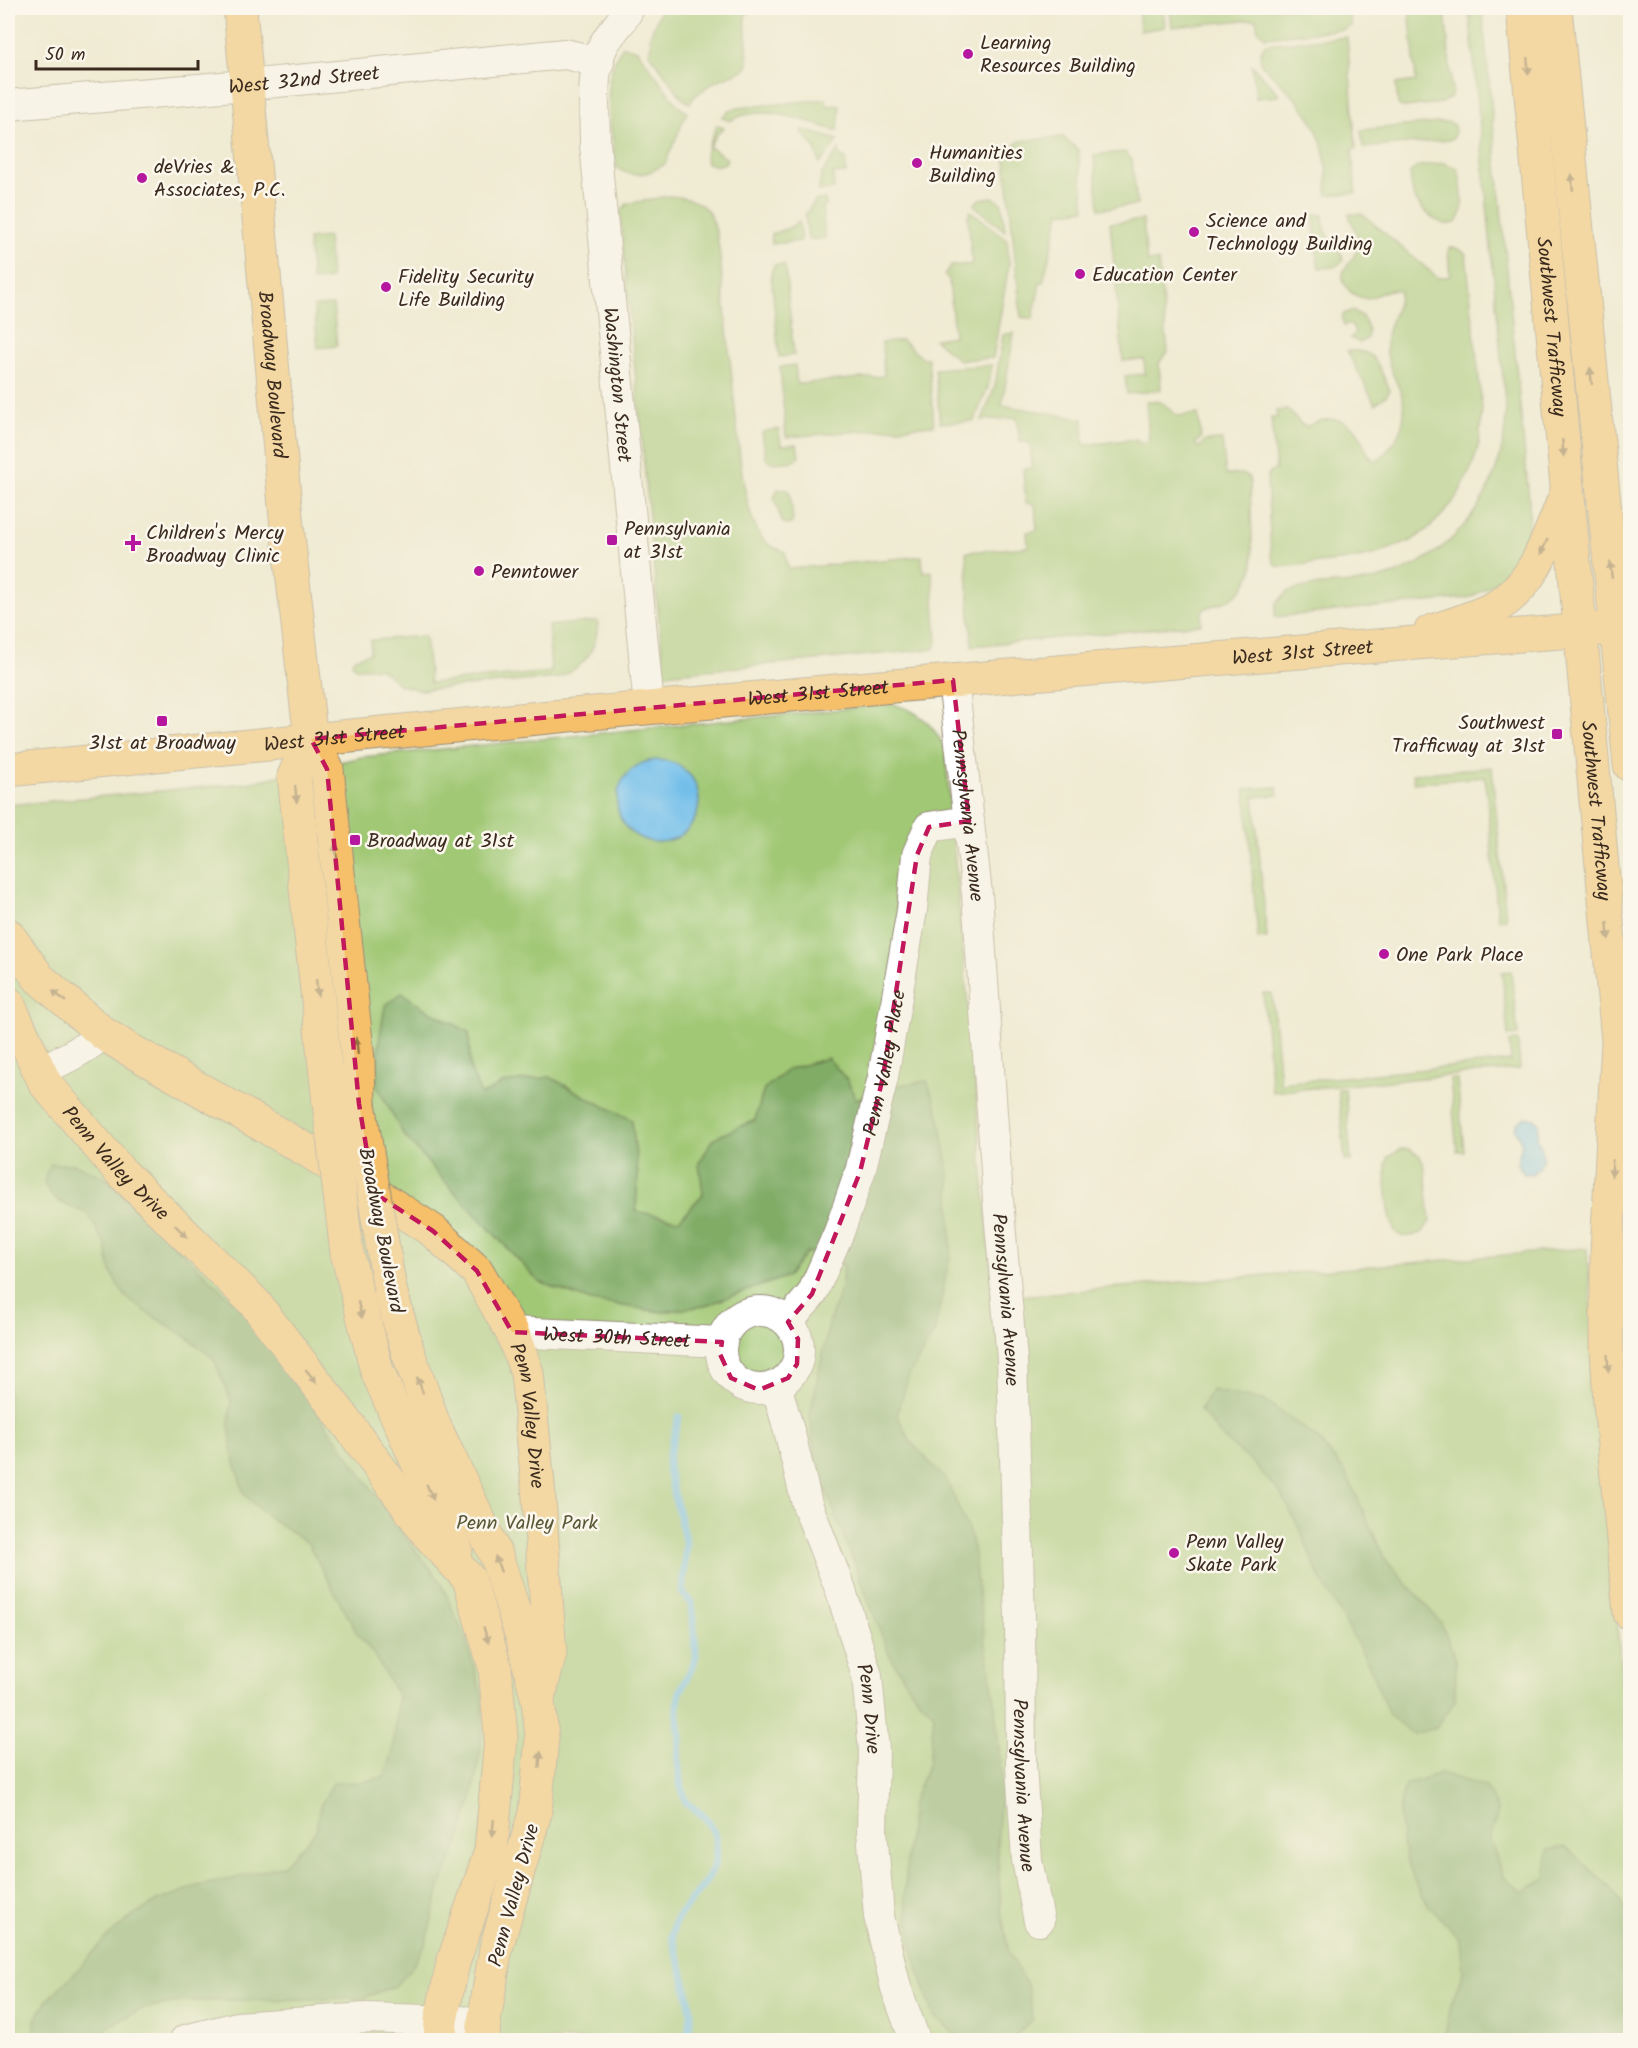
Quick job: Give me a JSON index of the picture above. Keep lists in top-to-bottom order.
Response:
{
  "streets": {
    "main road": [
      "Southwest Trafficway",
      "Broadway Boulevard",
      "West 31st Street",
      "Penn Valley Drive"
    ],
    "street": [
      "West 32nd Street",
      "Washington Street",
      "Pennsylvania Avenue",
      "Penn Valley Place",
      "West 30th Street",
      "Penn Drive"
    ]
  },
  "crossings": [
    ["West 32nd Street", "Broadway Boulevard"],
    ["West 32nd Street", "Washington Street"],
    ["Southwest Trafficway", "West 31st Street"],
    ["Broadway Boulevard", "West 31st Street"],
    ["Broadway Boulevard", "Penn Valley Drive"],
    ["Washington Street", "West 31st Street"],
    ["West 31st Street", "Pennsylvania Avenue"],
    ["Pennsylvania Avenue", "Penn Valley Place"],
    ["Penn Valley Place", "West 30th Street"],
    ["Penn Valley Place", "Penn Drive"],
    ["Penn Valley Drive", "West 30th Street"],
    ["West 30th Street", "Penn Drive"]
  ],
  "parks": ["Penn Valley Park"],
  "places": {
    "other": [
      "Learning Resources Building",
      "Humanities Building",
      "deVries & Associates, P.C.",
      "Science and Technology Building",
      "Education Center",
      "Fidelity Security Life Building",
      "Penntower",
      "One Park Place",
      "Penn Valley Skate Park"
    ],
    "transit": [
      "Pennsylvania at 31st",
      "31st at Broadway",
      "Southwest Trafficway at 31st",
      "Broadway at 31st"
    ],
    "health": ["Children's Mercy Broadway Clinic"]
  },
  "scale_bar": "50 m"
}
